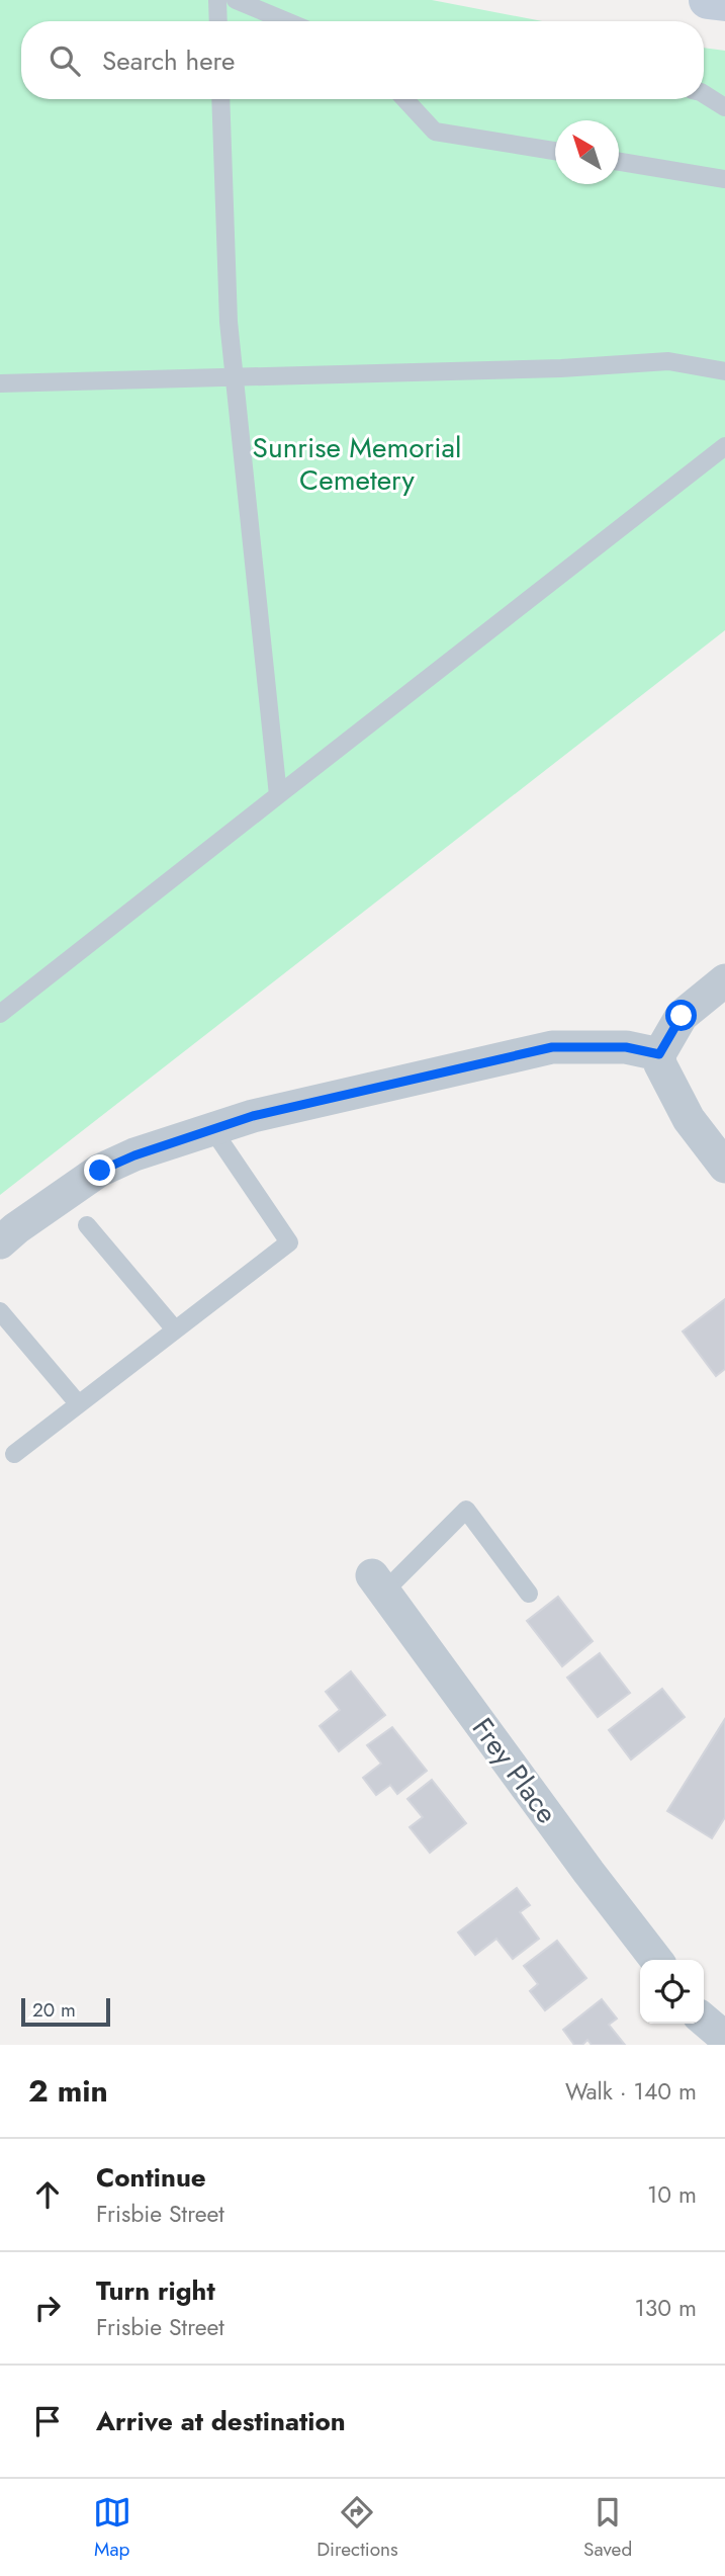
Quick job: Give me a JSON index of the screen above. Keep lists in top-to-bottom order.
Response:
{
  "streets": {
    "street": ["Frey Place"]
  },
  "parks": ["Sunrise Memorial Cemetery"],
  "scale_bar": "20 m",
  "north": "top left",
  "page": {
    "search": "Search here",
    "scale": "20 m",
    "heading": ["2 min", "Walk · 140 m"],
    "list": [
      ["Continue", "Frisbie Street", "10 m"],
      ["Turn right", "Frisbie Street", "130 m"],
      "Arrive at destination"
    ],
    "nav": ["Map", "Directions", "Saved"]
  }
}
